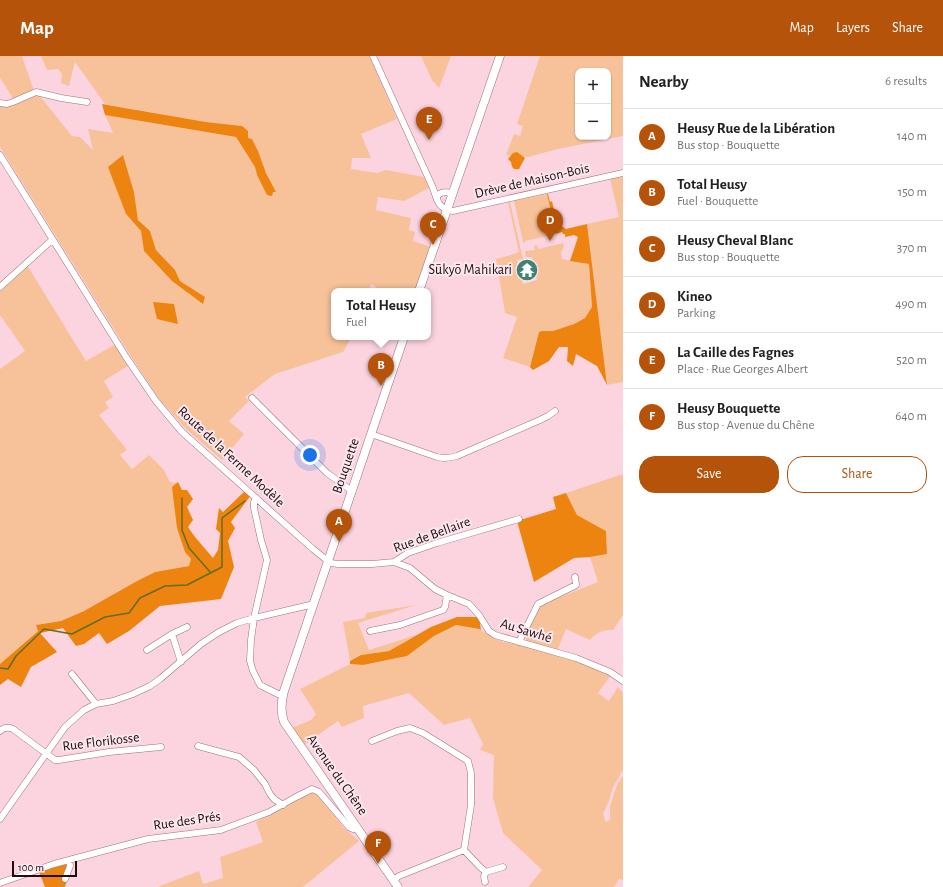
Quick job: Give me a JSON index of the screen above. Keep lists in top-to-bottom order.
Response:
{
  "streets": {
    "main road": ["Bouquette", "Avenue du Chêne"],
    "street": [
      "Drève de Maison-Bois",
      "Route de la Ferme Modèle",
      "Rue de Bellaire",
      "Au Sawhé",
      "Rue Florikosse",
      "Rue des Prés"
    ]
  },
  "crossings": [
    ["Route de la Ferme Modèle", "Bouquette"],
    ["Route de la Ferme Modèle", "Rue de Bellaire"],
    ["Bouquette", "Rue de Bellaire"],
    ["Bouquette", "Rue Florikosse"],
    ["Bouquette", "Avenue du Chêne"],
    ["Rue de Bellaire", "Au Sawhé"],
    ["Avenue du Chêne", "Rue des Prés"]
  ],
  "places": {
    "temple": ["Sūkyō Mahikari"]
  },
  "scale_bar": "100 m",
  "page": {
    "header": "Map",
    "nav": ["Map", "Layers", "Share"],
    "heading": ["Nearby", "6 results"],
    "map_buttons": ["+", "−"],
    "pins": [
      "E",
      "D",
      "C",
      "B",
      "A",
      "F"
    ],
    "list": [
      {
        "mark": "A",
        "name": "Heusy Rue de la Libération",
        "note": "Bus stop · Bouquette",
        "value": "140 m"
      },
      {
        "mark": "B",
        "name": "Total Heusy",
        "note": "Fuel · Bouquette",
        "value": "150 m"
      },
      {
        "mark": "C",
        "name": "Heusy Cheval Blanc",
        "note": "Bus stop · Bouquette",
        "value": "370 m"
      },
      {
        "mark": "D",
        "name": "Kineo",
        "note": "Parking",
        "value": "490 m"
      },
      {
        "mark": "E",
        "name": "La Caille des Fagnes",
        "note": "Place · Rue Georges Albert",
        "value": "520 m"
      },
      {
        "mark": "F",
        "name": "Heusy Bouquette",
        "note": "Bus stop · Avenue du Chêne",
        "value": "640 m"
      }
    ],
    "popup": ["Total Heusy", "Fuel"],
    "buttons": ["Save", "Share"],
    "scale": "100 m"
  }
}
